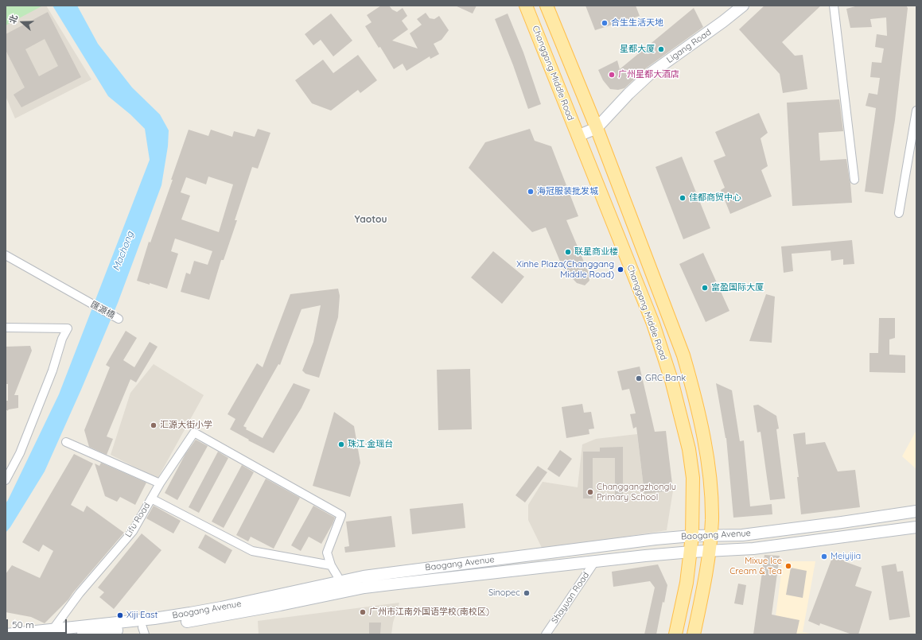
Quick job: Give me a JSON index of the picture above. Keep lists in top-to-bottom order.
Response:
{
  "streets": {
    "main road": ["Ligang Road", "Changgang Middle Road", "Baogang Avenue"],
    "street": ["匯源橋", "Lifu Road", "Shayuan Road"]
  },
  "crossings": [
    ["Ligang Road", "Changgang Middle Road"],
    ["Changgang Middle Road", "Baogang Avenue"],
    ["Lifu Road", "Baogang Avenue"],
    ["Baogang Avenue", "Shayuan Road"]
  ],
  "districts": ["Yaotou"],
  "water": ["Machong"],
  "places": [
    "合生生活天地",
    "星都大厦",
    "广州星都大酒店",
    "海冠服装批发城",
    "佳都商贸中心",
    "联星商业楼",
    "Xinhe Plaza(Changgang Middle Road)",
    "富盈国际大厦",
    "GRC Bank",
    "汇源大街小学",
    "珠江·金瑶台",
    "Changgangzhonglu Primary School",
    "Meiyijia",
    "Mixue Ice Cream & Tea",
    "Sinopec",
    "广州市江南外国语学校(南校区)",
    "Xiji East"
  ],
  "scale_bar": "50 m",
  "north": "left"
}
